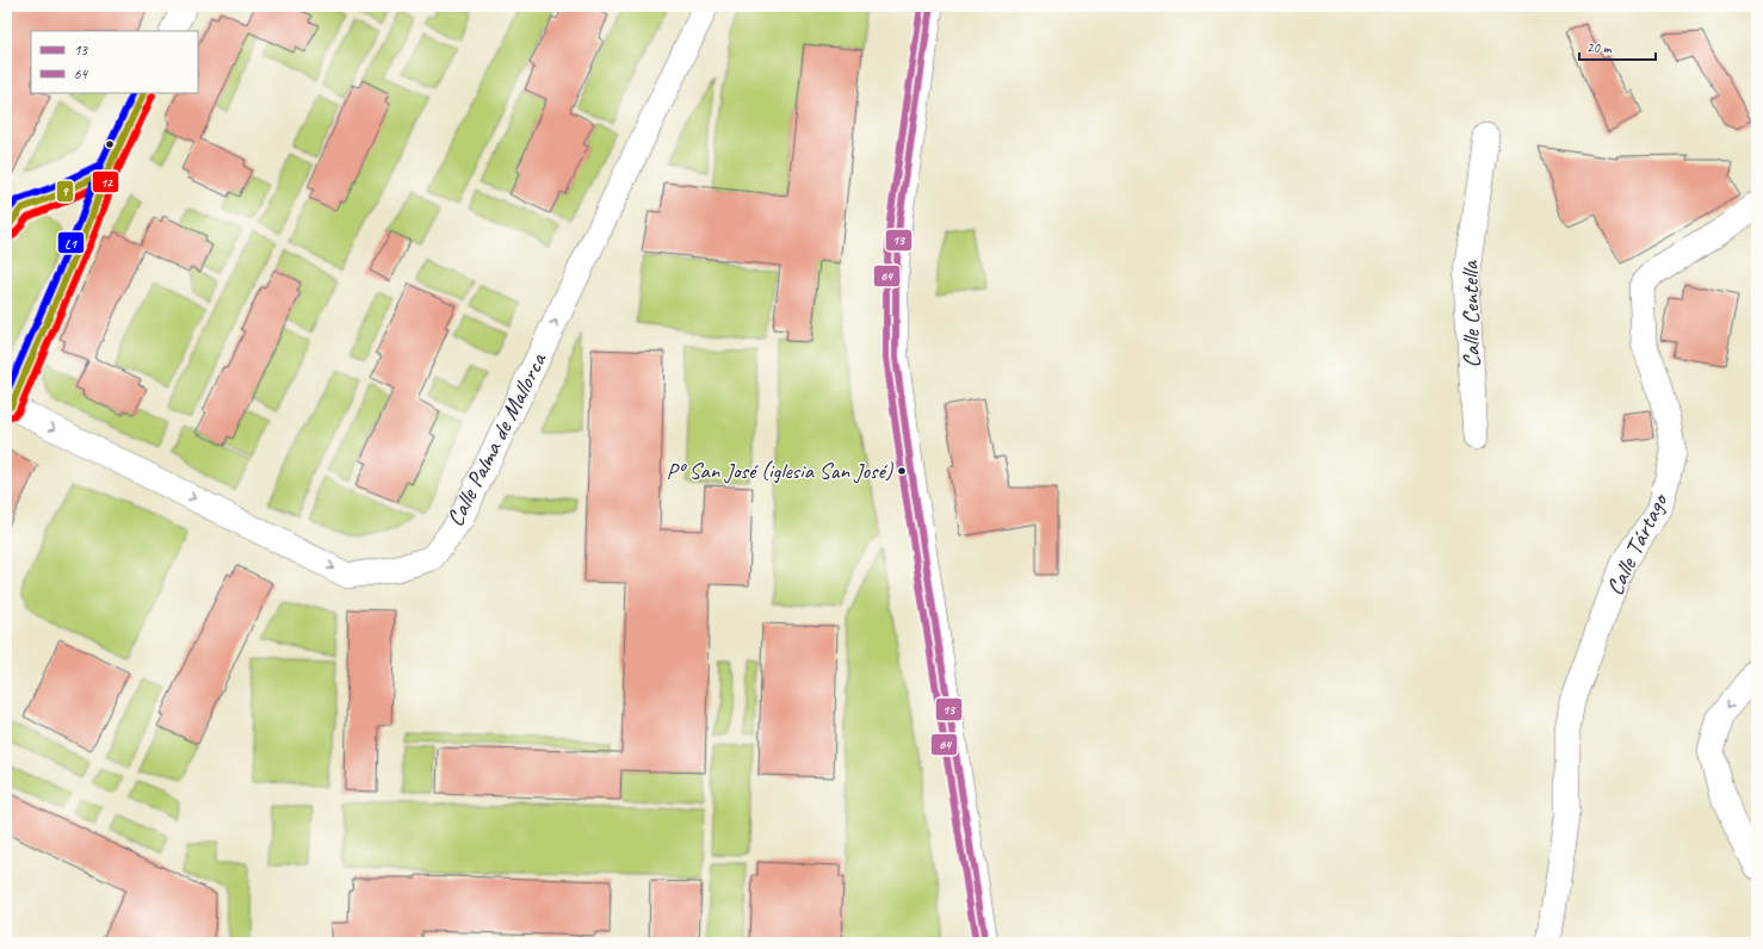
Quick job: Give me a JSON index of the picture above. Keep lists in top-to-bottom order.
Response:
{
  "streets": {
    "street": ["Calle Centella", "Calle Palma de Mallorca", "Calle Tártago"]
  },
  "places": ["Pº San José (iglesia San José)"],
  "lines": [
    "transit line 13",
    "transit line 64",
    "transit line 9",
    "transit line L1",
    "transit line 12"
  ],
  "legend": ["13", "64"],
  "scale_bar": "20 m"
}
